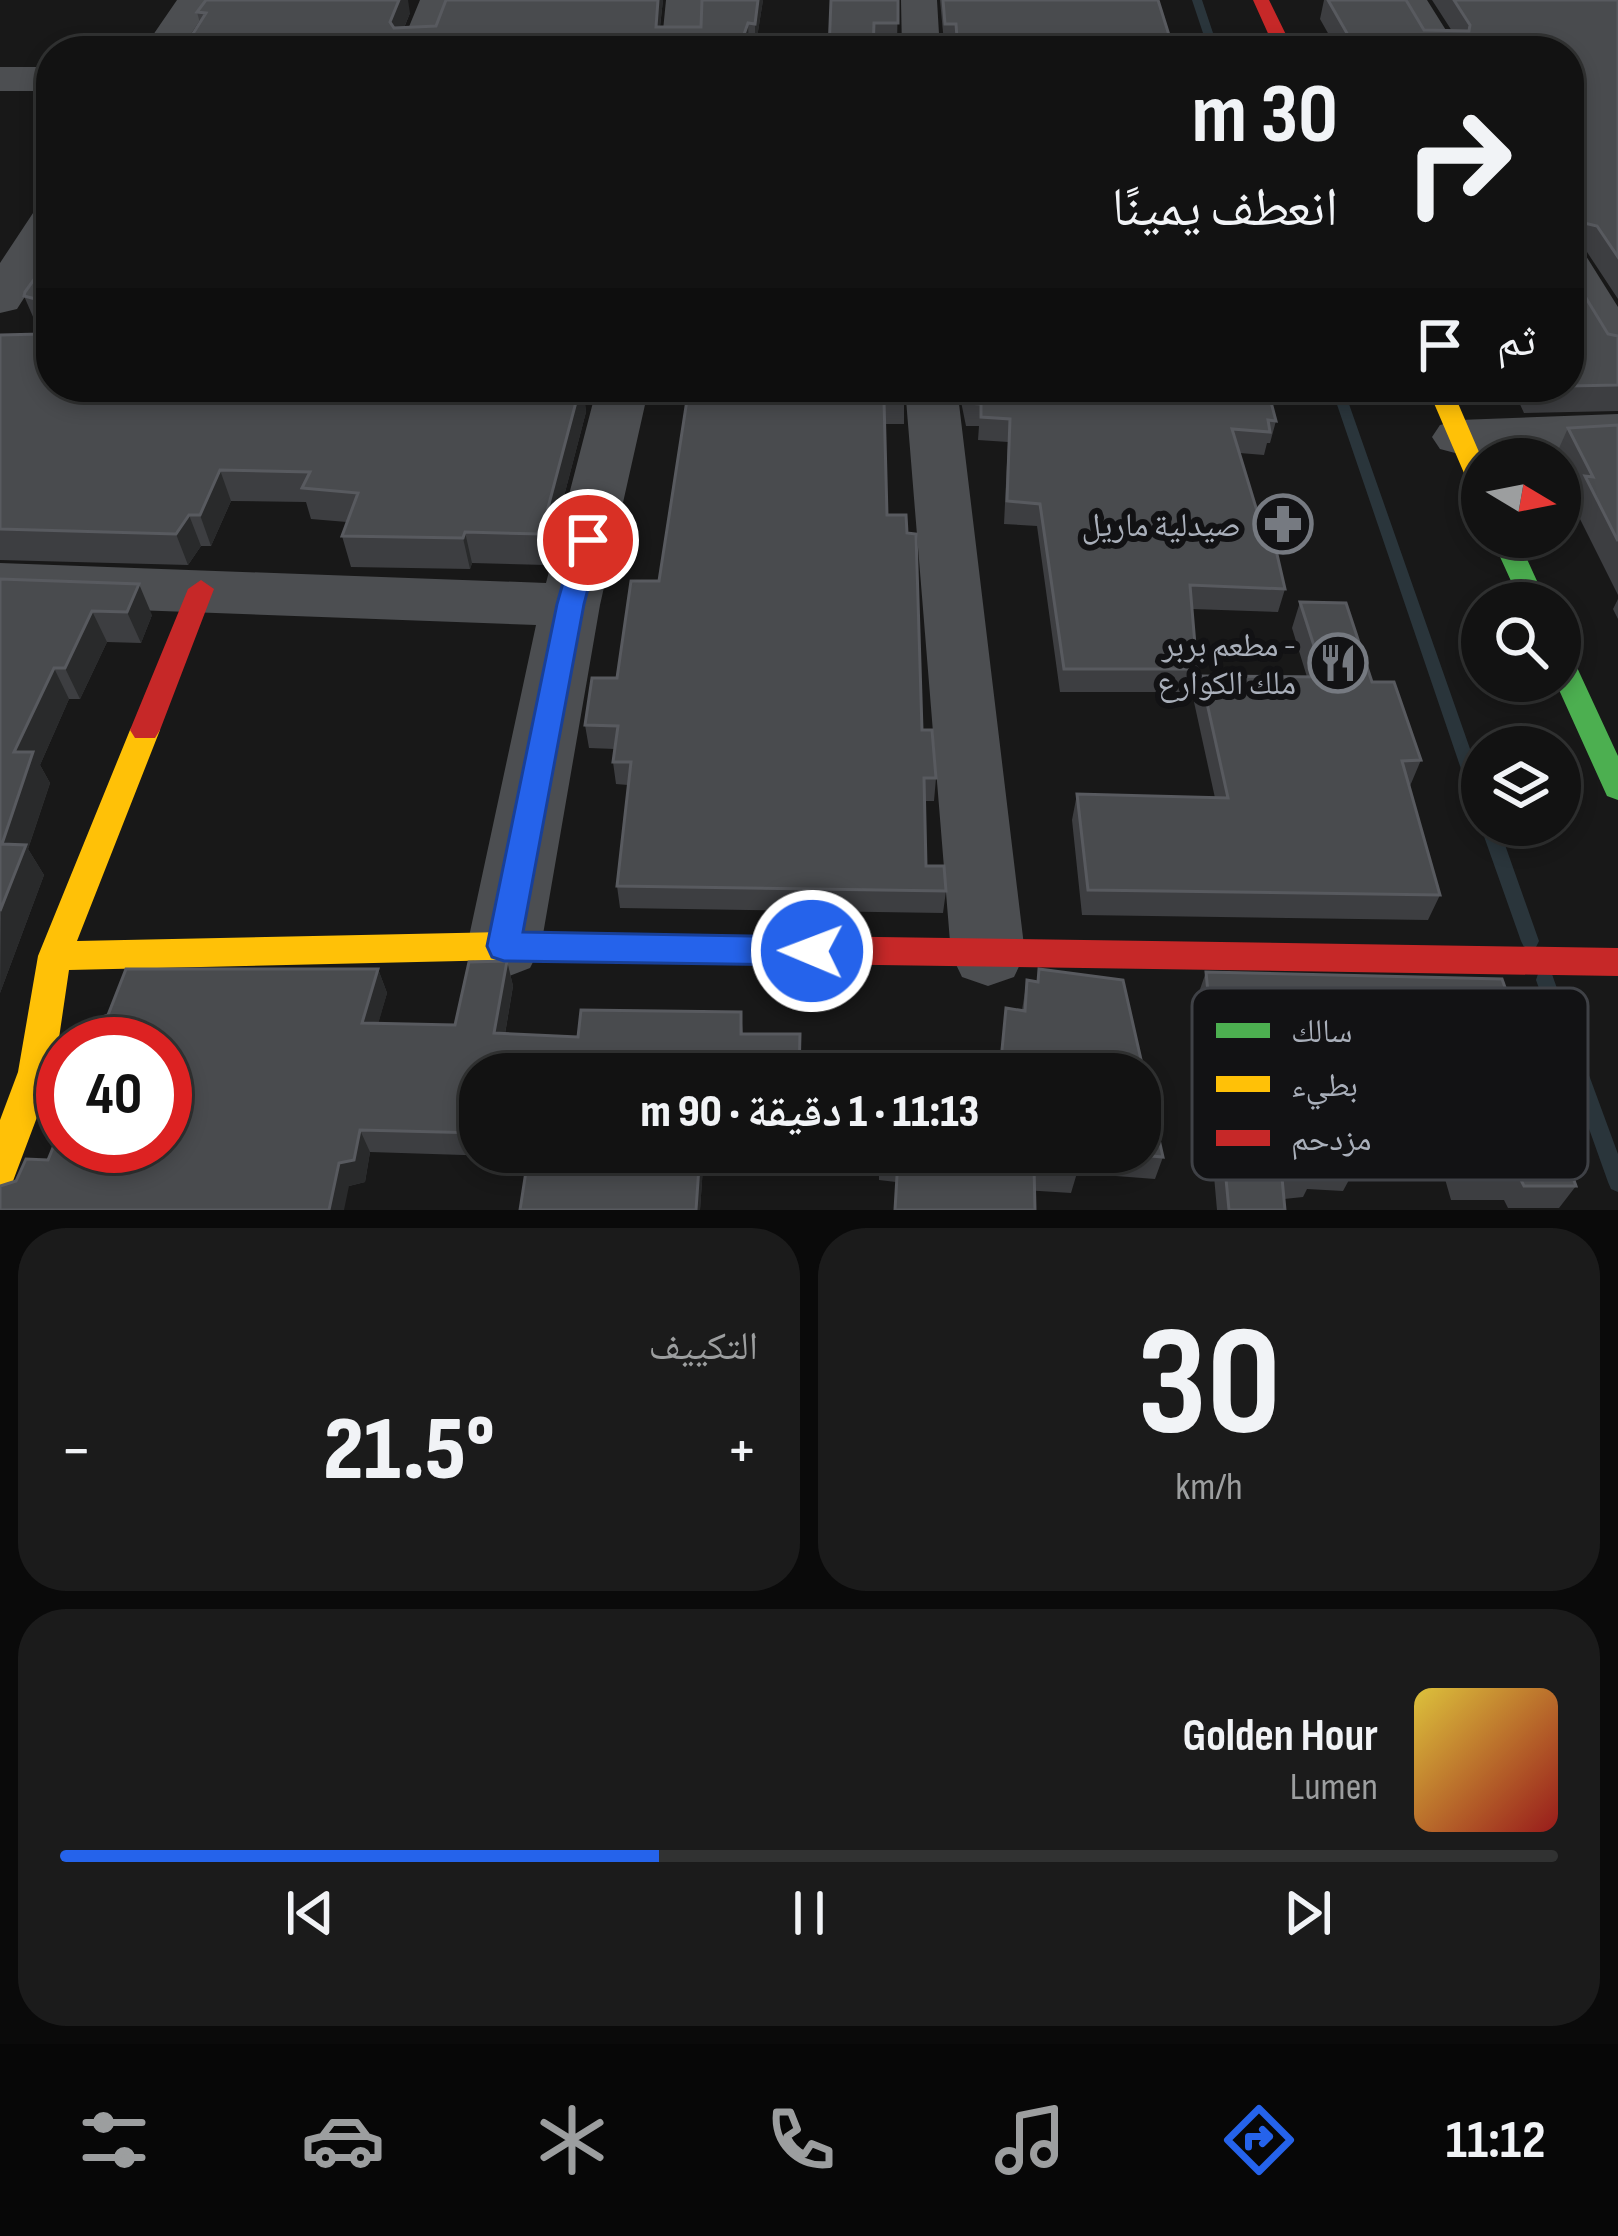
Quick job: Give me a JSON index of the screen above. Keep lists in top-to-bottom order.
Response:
{
  "places": {
    "pharmacy": ["صيدلية ماريل"],
    "restaurant": ["مطعم بربر - ملك الكوارع"]
  },
  "legend": ["سالك", "بطيء", "مزدحم"],
  "north": "right",
  "page": {
    "turn": ["30 m", "انعطف يمينًا"],
    "then": "ثم",
    "limit": "40",
    "trip": "11:13 · 1 دقيقة · 90 m",
    "tile": [
      ["30", "km/h"],
      "التكييف"
    ],
    "heat": ["−", "21.5°", "+"],
    "song": ["Golden Hour", "Lumen"],
    "tabs": "11:12"
  }
}
